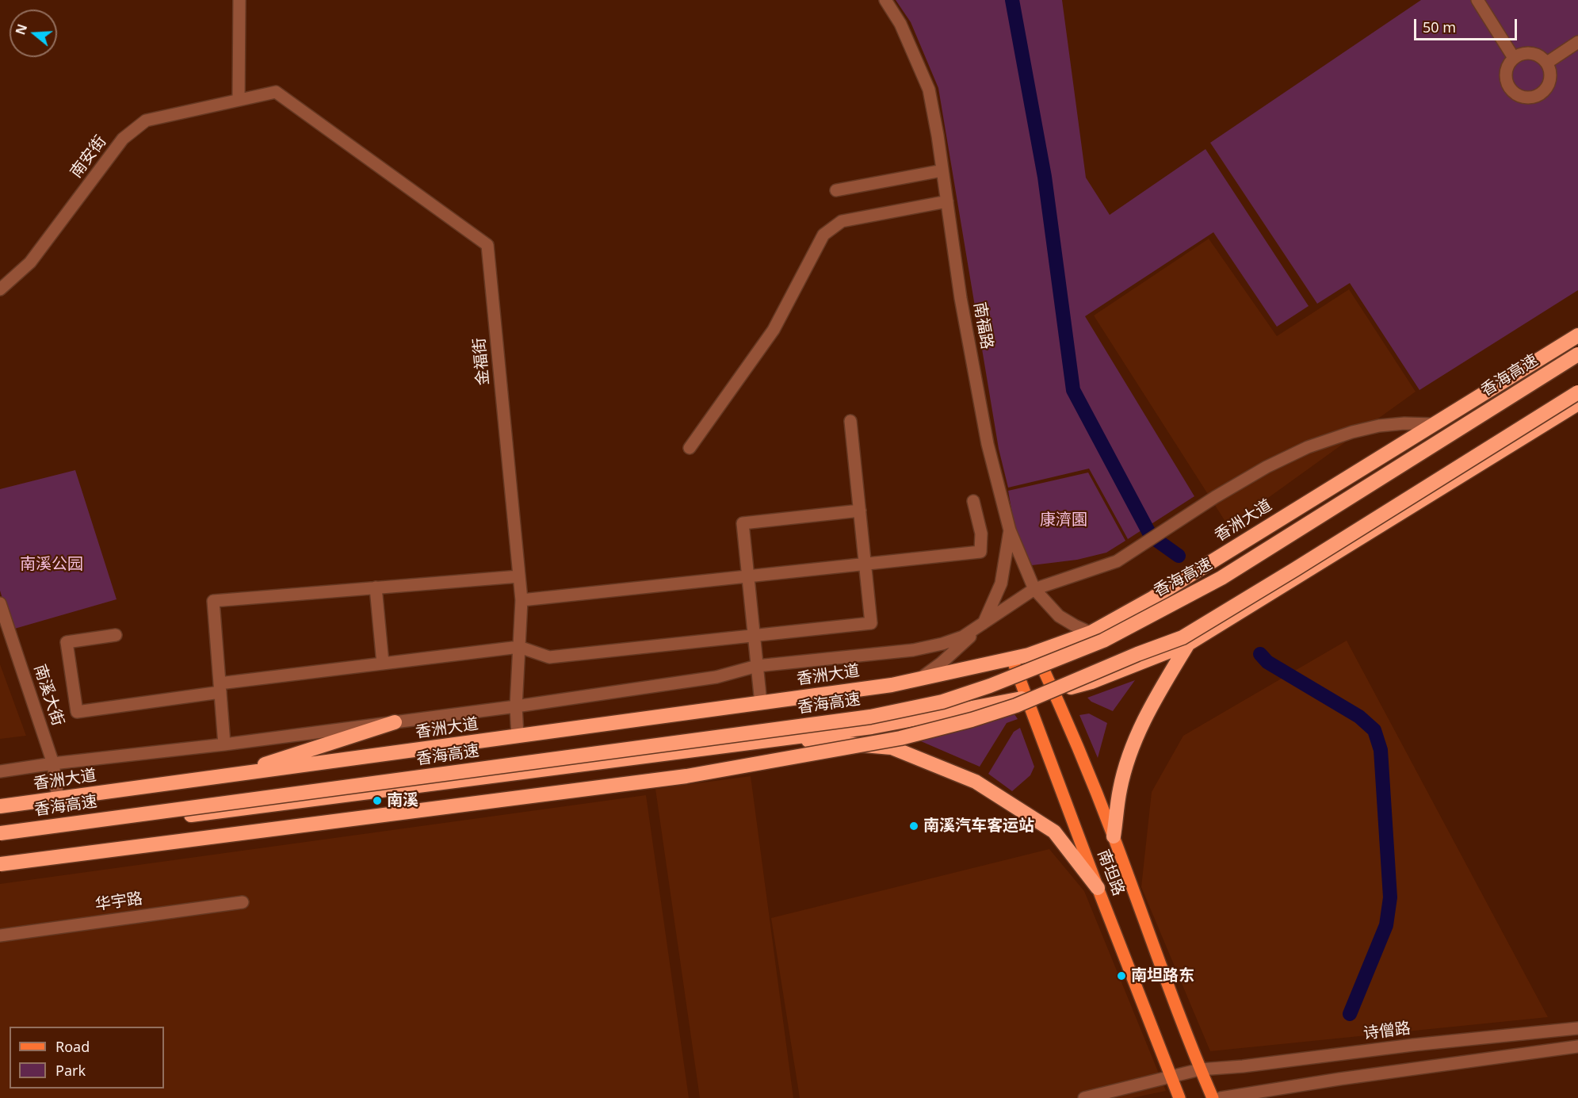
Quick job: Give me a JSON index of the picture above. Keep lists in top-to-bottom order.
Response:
{
  "streets": {
    "highway": ["香海高速", "香洲大道"],
    "main road": ["南坦路"],
    "street": [
      "南安街",
      "南福路",
      "金福街",
      "南溪大街",
      "华宇路",
      "诗僧路"
    ]
  },
  "crossings": [
    ["南安街", "金福街"],
    ["南福路", "香洲大道"],
    ["金福街", "香洲大道"],
    ["香洲大道", "南溪大街"],
    ["香洲大道", "南坦路"],
    ["南坦路", "诗僧路"]
  ],
  "parks": ["康濟園", "南溪公园"],
  "places": ["南溪", "南溪汽车客运站", "南坦路东"],
  "legend": ["Road", "Park"],
  "scale_bar": "50 m",
  "north": "left"
}
